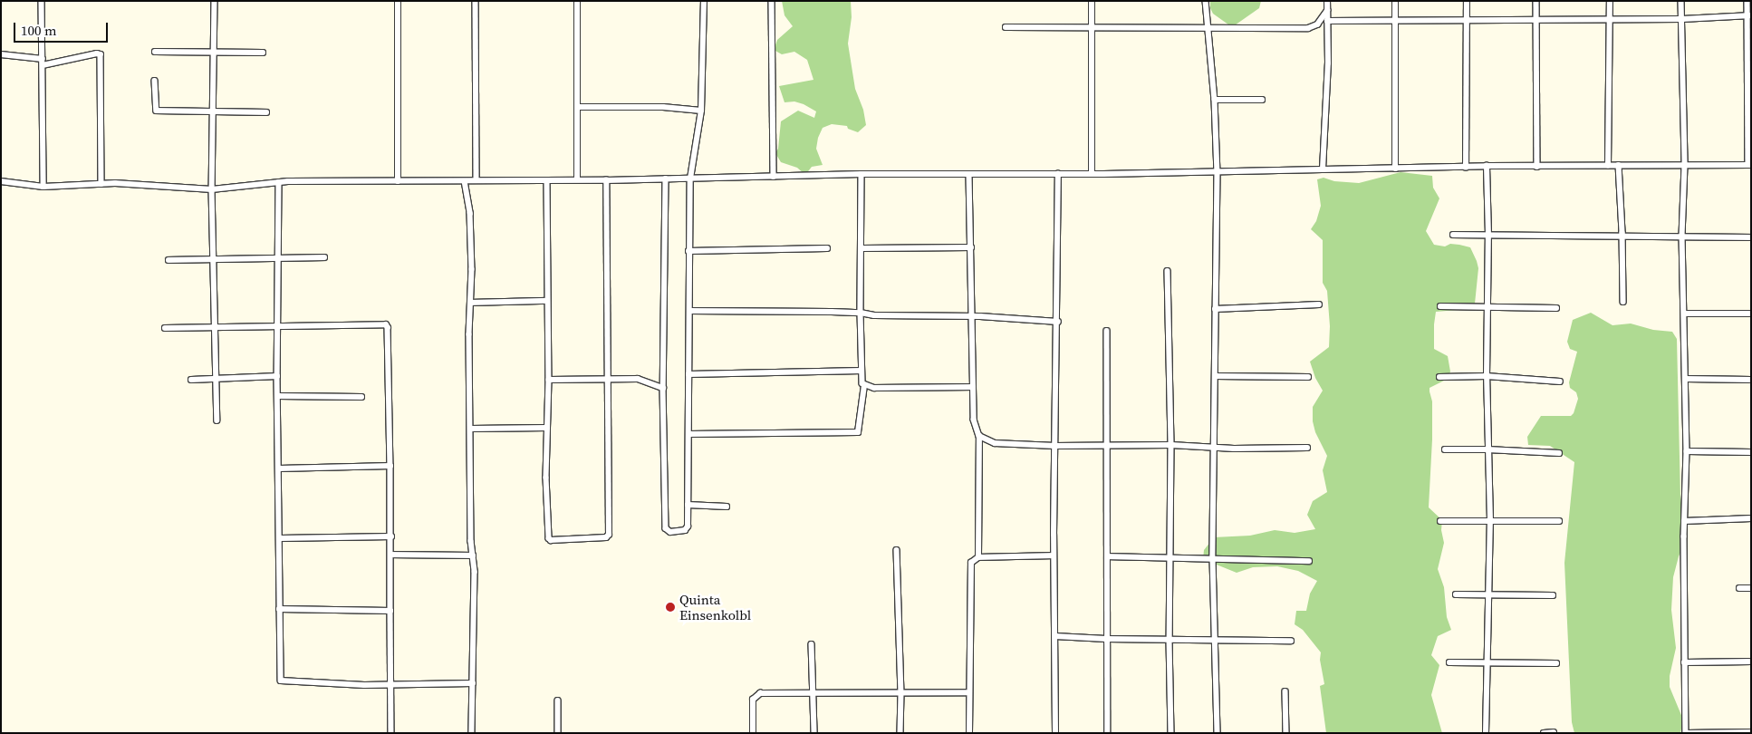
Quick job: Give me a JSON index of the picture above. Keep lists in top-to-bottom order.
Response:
{
  "places": ["Quinta Einsenkolbl"],
  "scale_bar": "100 m"
}
